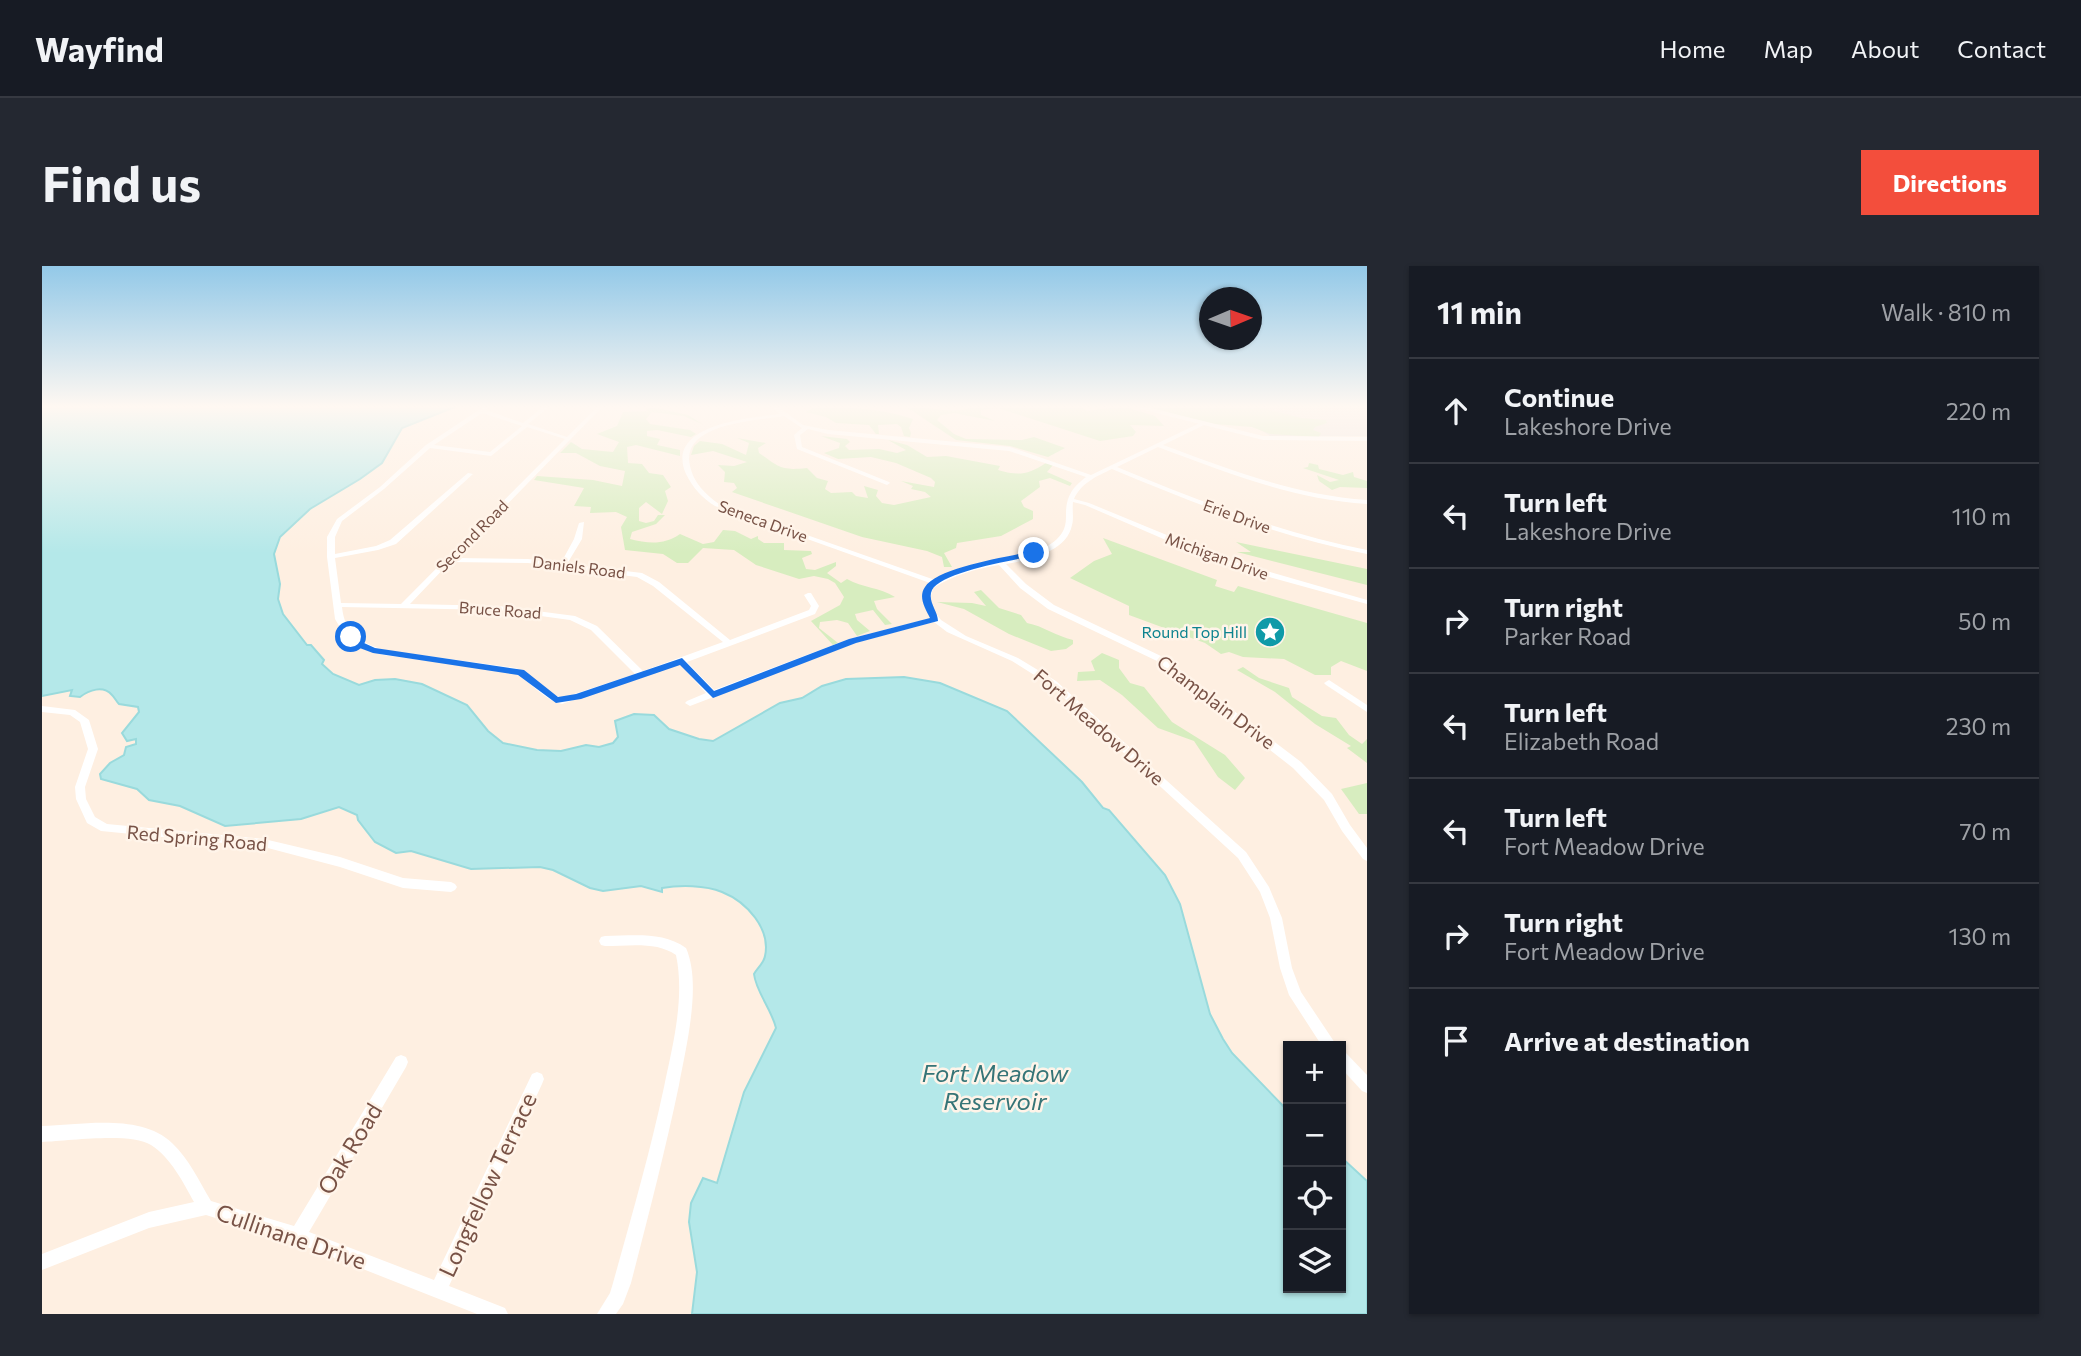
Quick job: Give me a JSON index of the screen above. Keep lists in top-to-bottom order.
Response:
{
  "streets": {
    "street": [
      "Erie Drive",
      "Seneca Drive",
      "Second Road",
      "Michigan Drive",
      "Daniels Road",
      "Bruce Road",
      "Champlain Drive",
      "Fort Meadow Drive",
      "Red Spring Road",
      "Oak Road",
      "Longfellow Terrace",
      "Cullinane Drive"
    ]
  },
  "crossings": [
    ["Second Road", "Daniels Road"],
    ["Second Road", "Bruce Road"],
    ["Oak Road", "Cullinane Drive"],
    ["Longfellow Terrace", "Cullinane Drive"]
  ],
  "water": ["Fort Meadow Reservoir"],
  "places": {
    "place": ["Round Top Hill"]
  },
  "north": "right",
  "page": {
    "header": "Wayfind",
    "nav": [
      "Home",
      "Map",
      "About",
      "Contact"
    ],
    "buttons": "Directions",
    "title": "Find us",
    "heading": ["11 min", "Walk · 810 m"],
    "list": [
      ["Continue", "Lakeshore Drive", "220 m"],
      ["Turn left", "Lakeshore Drive", "110 m"],
      ["Turn right", "Parker Road", "50 m"],
      ["Turn left", "Elizabeth Road", "230 m"],
      ["Turn left", "Fort Meadow Drive", "70 m"],
      ["Turn right", "Fort Meadow Drive", "130 m"],
      "Arrive at destination"
    ],
    "map_buttons": ["+", "−"]
  }
}
